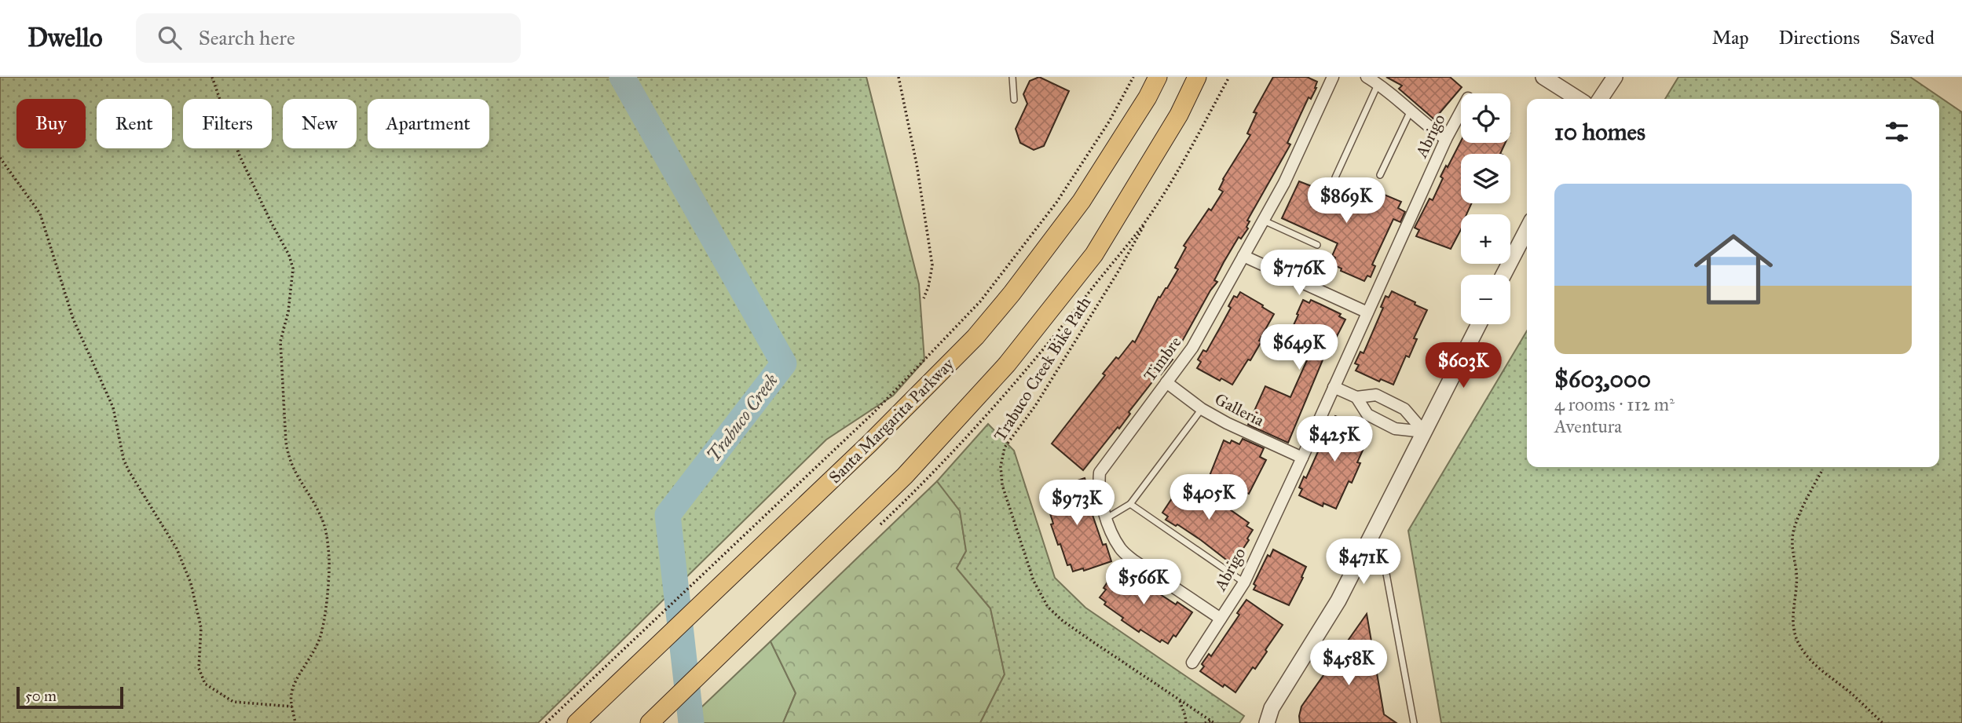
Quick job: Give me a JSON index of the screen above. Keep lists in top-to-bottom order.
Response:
{
  "streets": {
    "main road": ["Santa Margarita Parkway"],
    "street": ["Abrigo", "Timbre", "Galleria"],
    "path": ["Trabuco Creek Bike Path"]
  },
  "crossings": [
    ["Abrigo", "Timbre"],
    ["Abrigo", "Galleria"],
    ["Timbre", "Galleria"]
  ],
  "water": ["Trabuco Creek"],
  "scale_bar": "50 m",
  "page": {
    "header": "Dwello",
    "search": "Search here",
    "nav": ["Map", "Directions", "Saved"],
    "map_buttons": ["+", "−"],
    "chip": [
      "Buy",
      "Rent",
      "Filters",
      "New",
      "Apartment"
    ],
    "heading": "10 homes",
    "list": [
      {
        "name": "$603,000",
        "note": "4 rooms · 112 m² · Aventura"
      }
    ],
    "price": [
      "$869K",
      "$776K",
      "$649K",
      "$603K",
      "$425K",
      "$405K",
      "$973K",
      "$471K",
      "$566K",
      "$458K"
    ],
    "scale": "50 m"
  }
}
